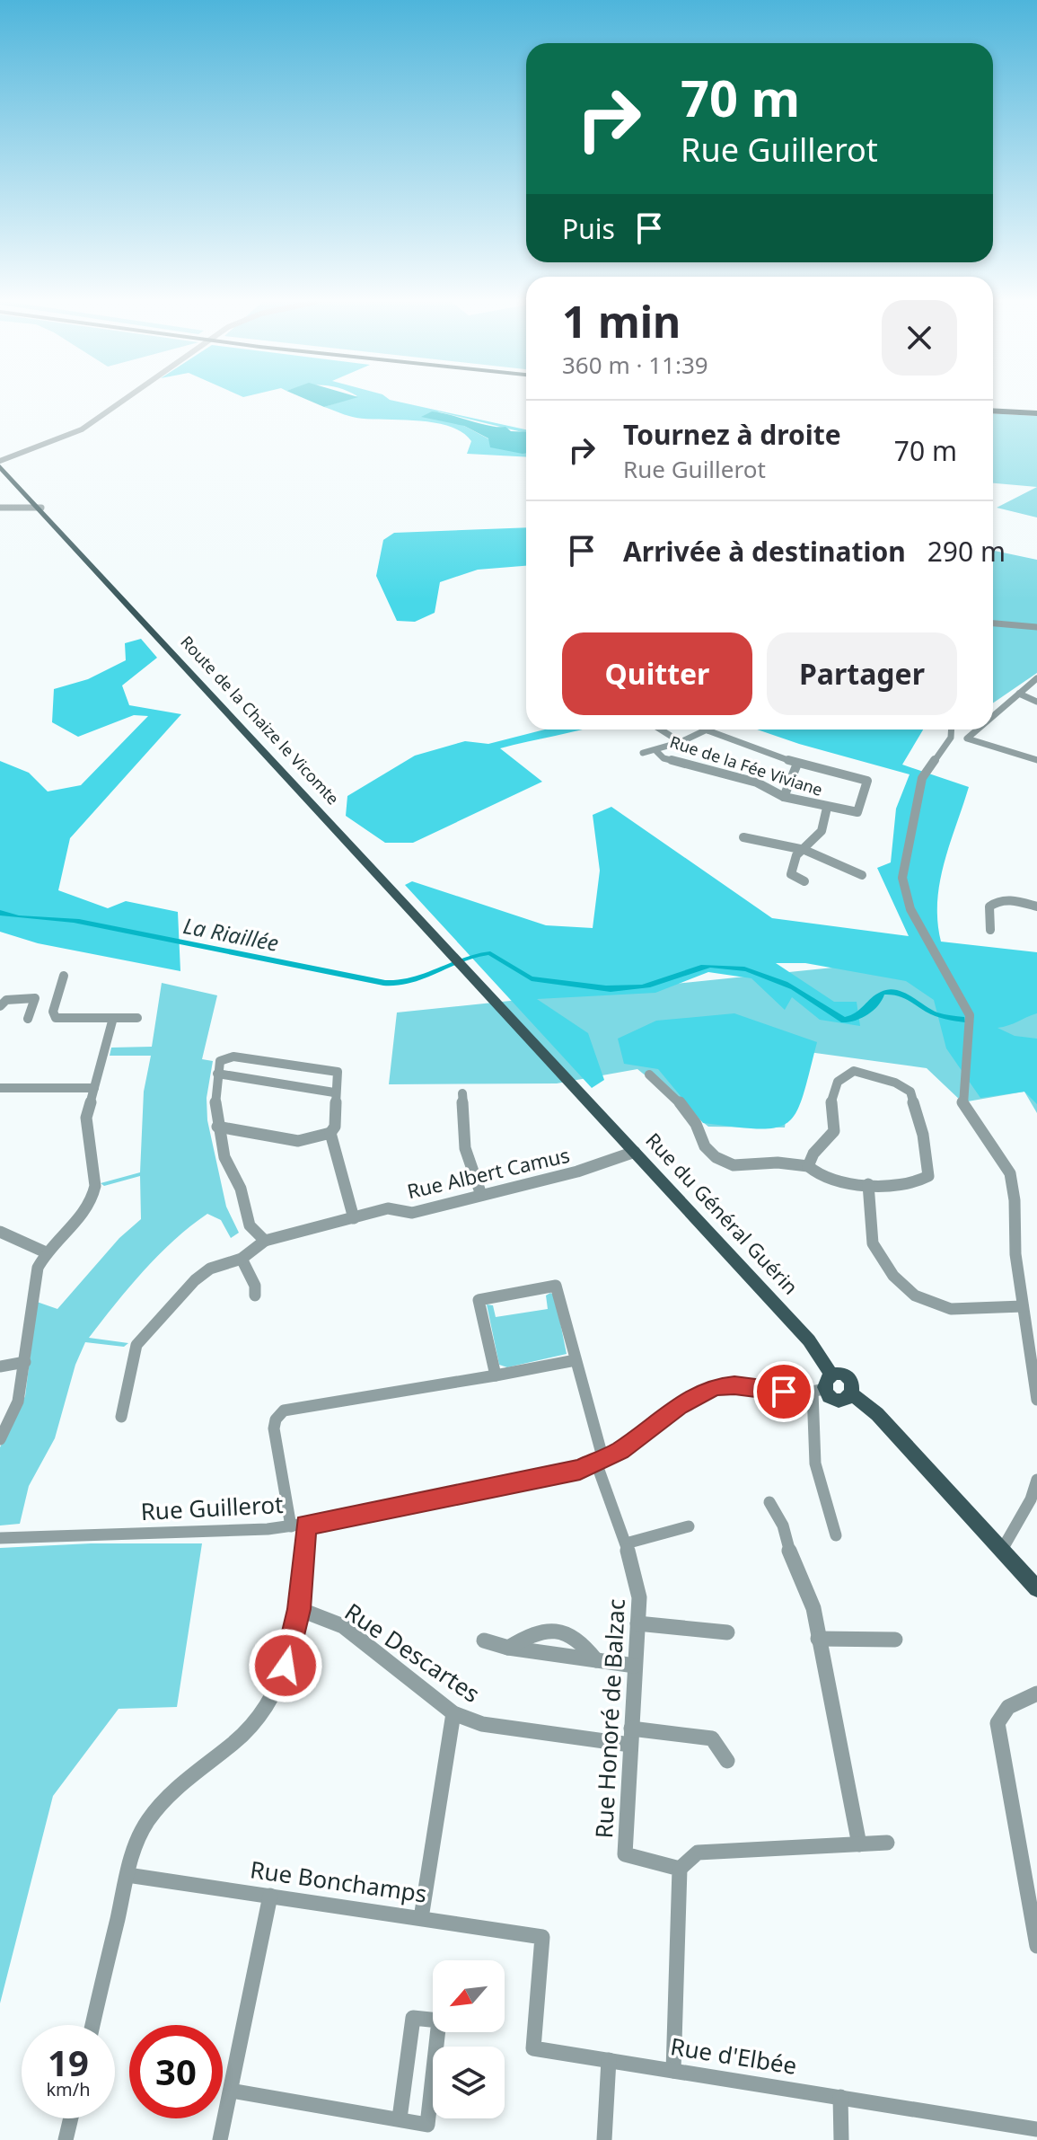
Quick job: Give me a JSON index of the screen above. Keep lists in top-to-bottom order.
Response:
{
  "streets": {
    "main road": ["Route de la Chaize le Vicomte", "Rue du Général Guérin"],
    "street": [
      "Rue de la Fée Viviane",
      "Rue Albert Camus",
      "Rue Guillerot",
      "Rue Descartes",
      "Rue Honoré de Balzac",
      "Rue Bonchamps",
      "Rue d'Elbée"
    ]
  },
  "crossings": [
    ["Route de la Chaize le Vicomte", "Rue du Général Guérin"],
    ["Rue Albert Camus", "Rue du Général Guérin"],
    ["Rue du Général Guérin", "Rue Guillerot"],
    ["Rue Guillerot", "Rue Honoré de Balzac"],
    ["Rue Descartes", "Rue Honoré de Balzac"],
    ["Rue Bonchamps", "Rue d'Elbée"]
  ],
  "water": ["La Riaillée"],
  "north": "bottom left",
  "page": {
    "turn": ["70 m", "Rue Guillerot"],
    "then": "Puis",
    "heading": ["1 min", "360 m · 11:39"],
    "list": [
      {
        "name": "Tournez à droite",
        "note": "Rue Guillerot",
        "value": "70 m"
      },
      {
        "name": "Arrivée à destination",
        "value": "290 m"
      }
    ],
    "buttons": ["Quitter", "Partager"],
    "speed": "19 km/h",
    "limit": "30"
  }
}
